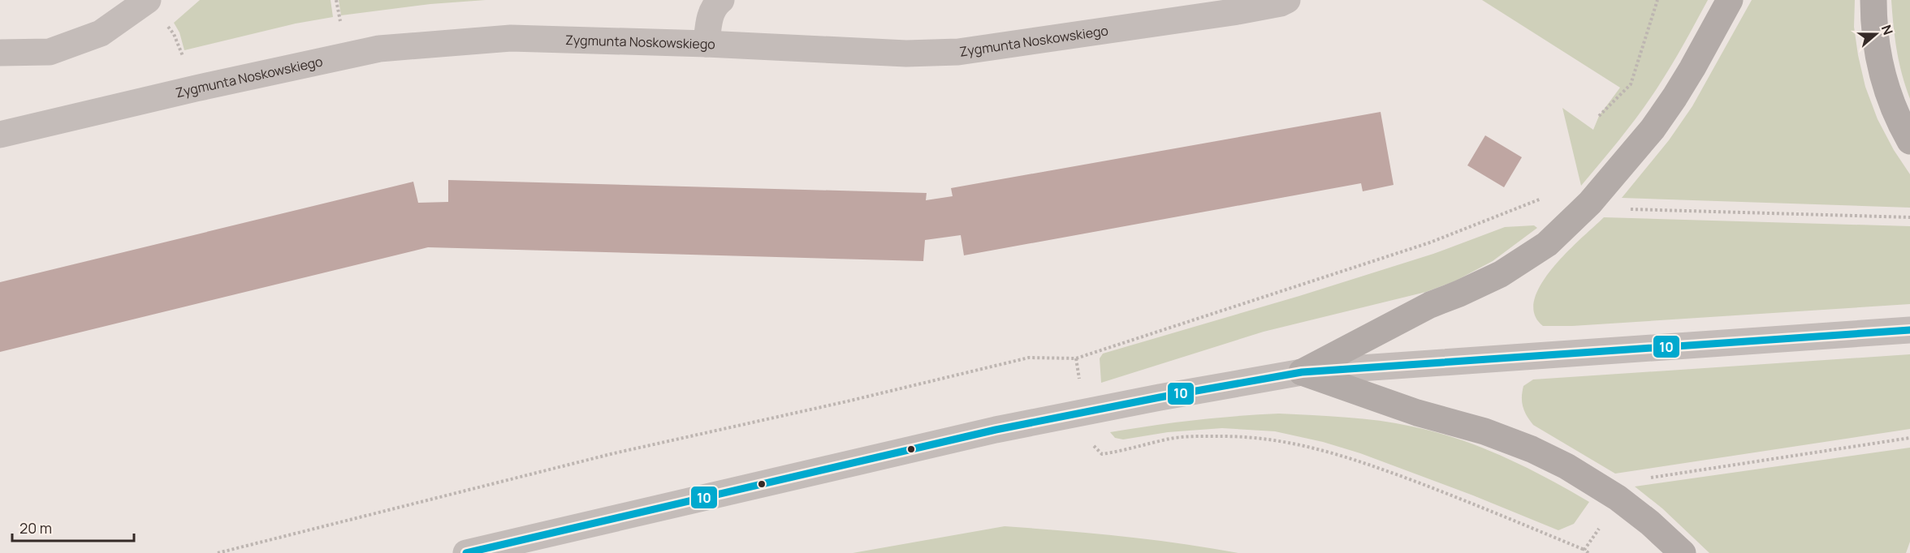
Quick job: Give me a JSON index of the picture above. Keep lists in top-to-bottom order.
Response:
{
  "streets": {
    "street": ["Zygmunta Noskowskiego"]
  },
  "lines": ["transit line 10"],
  "scale_bar": "20 m",
  "north": "right"
}
